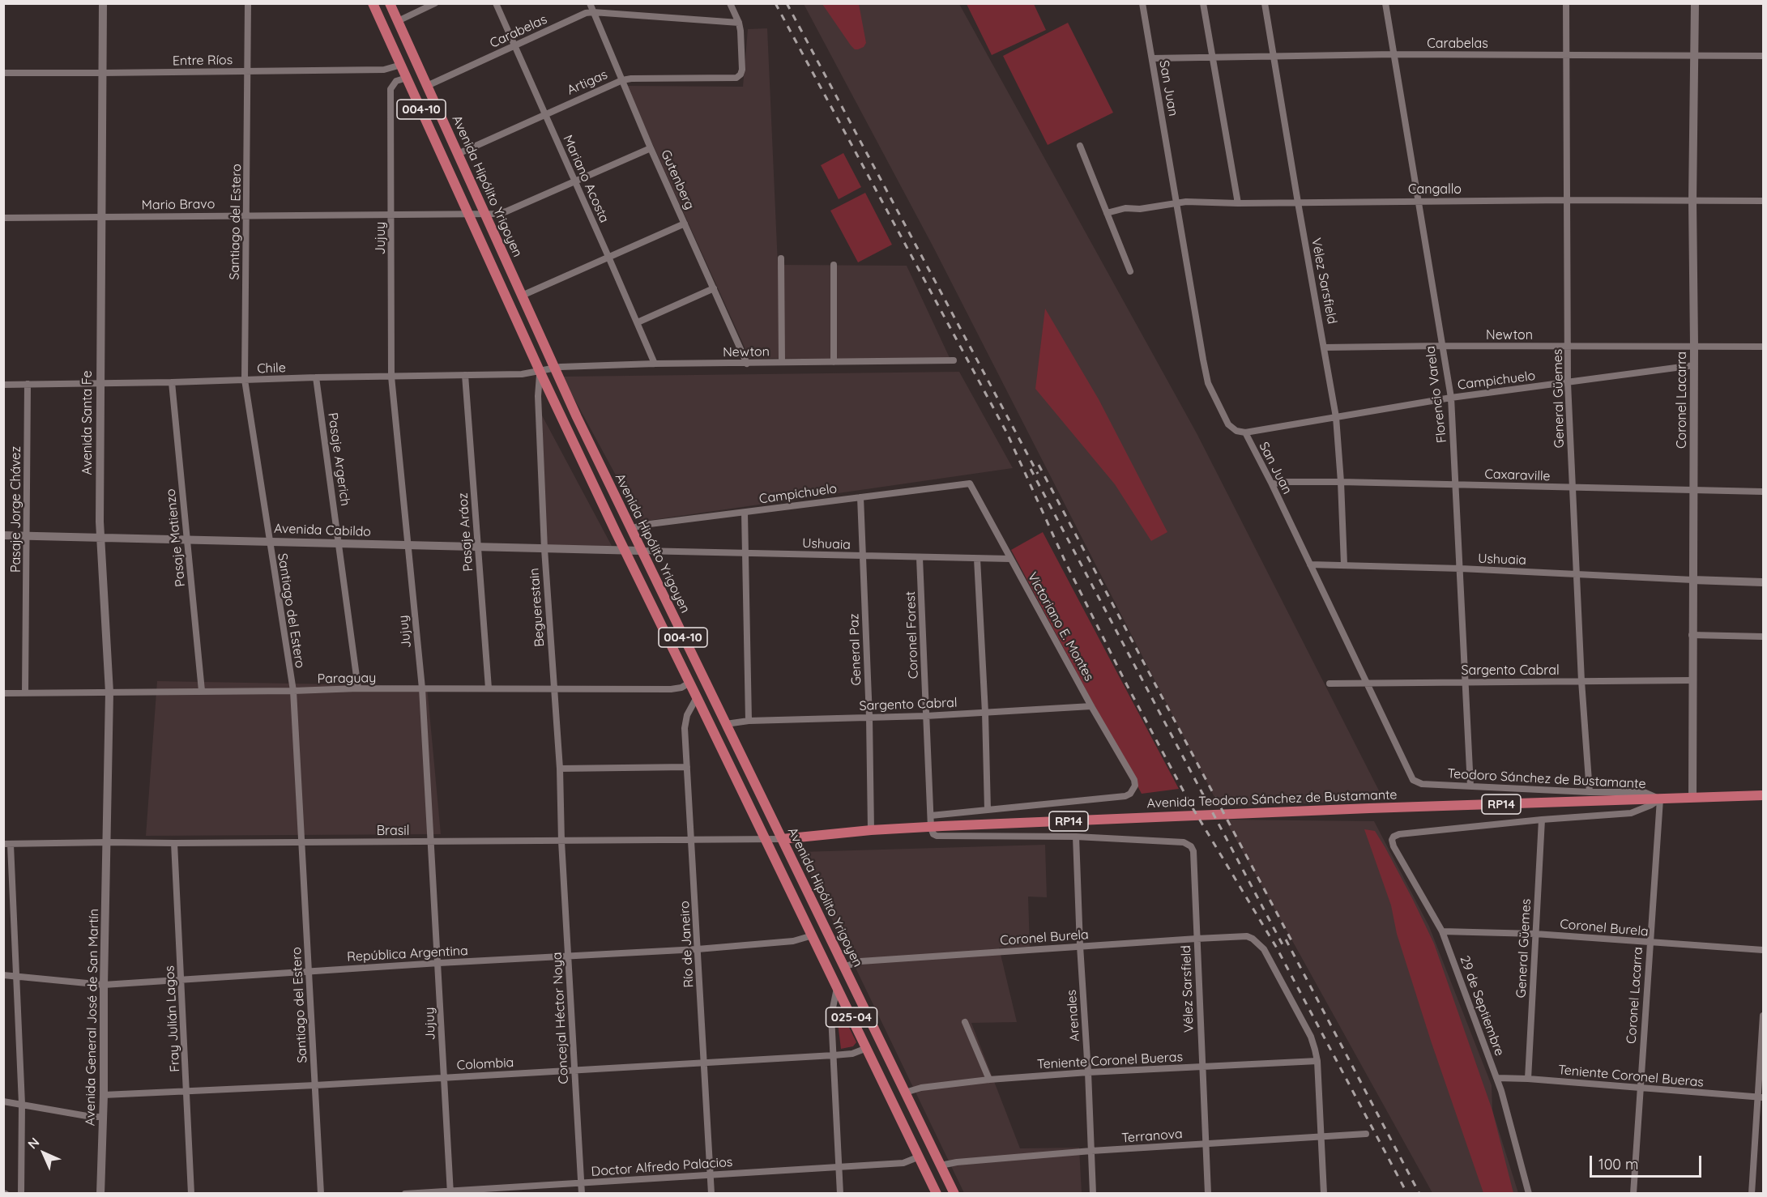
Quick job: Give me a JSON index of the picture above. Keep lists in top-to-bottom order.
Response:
{
  "streets": {
    "main road": [
      "004-10",
      "Avenida Hipólito Yrigoyen",
      "Avenida Teodoro Sánchez de Bustamante",
      "RP14",
      "025-04"
    ],
    "street": [
      "Carabelas",
      "Entre Ríos",
      "Artigas",
      "San Juan",
      "Mariano Acosta",
      "Gutenberg",
      "Cangallo",
      "Mario Bravo",
      "Santiago del Estero",
      "Jujuy",
      "Vélez Sarsfield",
      "Newton",
      "Chile",
      "Campichuelo",
      "Florencio Varela",
      "General Güemes",
      "Coronel Lacarra",
      "Avenida Santa Fe",
      "Pasaje Argerich",
      "Caxaraville",
      "Pasaje Jorge Chávez",
      "Avenida Cabildo",
      "Pasaje Aráoz",
      "Pasaje Matienzo",
      "Ushuaia",
      "Beguerestain",
      "Victoriano E. Montes",
      "Coronel Forest",
      "General Paz",
      "Sargento Cabral",
      "Paraguay",
      "Teodoro Sánchez de Bustamante",
      "Brasil",
      "Coronel Burela",
      "Río de Janeiro",
      "República Argentina",
      "29 de Septiembre",
      "Arenales",
      "Avenida General José de San Martín",
      "Concejal Héctor Noya",
      "Fray Julián Lagos",
      "Teniente Coronel Bueras",
      "Colombia",
      "Terranova",
      "Doctor Alfredo Palacios"
    ]
  },
  "crossings": [
    ["Carabelas", "Artigas"],
    ["Carabelas", "San Juan"],
    ["Carabelas", "Mariano Acosta"],
    ["Carabelas", "Gutenberg"],
    ["Carabelas", "Avenida Hipólito Yrigoyen"],
    ["Carabelas", "Vélez Sarsfield"],
    ["Carabelas", "Florencio Varela"],
    ["Carabelas", "General Güemes"],
    ["Carabelas", "Coronel Lacarra"],
    ["Entre Ríos", "Avenida Hipólito Yrigoyen"],
    ["Entre Ríos", "Santiago del Estero"],
    ["Entre Ríos", "Avenida Santa Fe"],
    ["Artigas", "Mariano Acosta"],
    ["Artigas", "Gutenberg"],
    ["Artigas", "Avenida Hipólito Yrigoyen"],
    ["San Juan", "Cangallo"],
    ["San Juan", "Campichuelo"],
    ["San Juan", "Caxaraville"],
    ["San Juan", "Ushuaia"],
    ["San Juan", "Sargento Cabral"],
    ["San Juan", "Teodoro Sánchez de Bustamante"],
    ["Mariano Acosta", "Newton"],
    ["Gutenberg", "Newton"],
    ["Avenida Hipólito Yrigoyen", "Mario Bravo"],
    ["Avenida Hipólito Yrigoyen", "Jujuy"],
    ["Avenida Hipólito Yrigoyen", "Newton"],
    ["Avenida Hipólito Yrigoyen", "Chile"],
    ["Avenida Hipólito Yrigoyen", "Campichuelo"],
    ["Avenida Hipólito Yrigoyen", "Avenida Cabildo"],
    ["Avenida Hipólito Yrigoyen", "Ushuaia"],
    ["Avenida Hipólito Yrigoyen", "Beguerestain"],
    ["Avenida Hipólito Yrigoyen", "Sargento Cabral"],
    ["Avenida Hipólito Yrigoyen", "Paraguay"],
    ["Avenida Hipólito Yrigoyen", "Avenida Teodoro Sánchez de Bustamante"],
    ["Avenida Hipólito Yrigoyen", "Brasil"],
    ["Avenida Hipólito Yrigoyen", "Coronel Burela"],
    ["Avenida Hipólito Yrigoyen", "Río de Janeiro"],
    ["Avenida Hipólito Yrigoyen", "República Argentina"],
    ["Avenida Hipólito Yrigoyen", "Teniente Coronel Bueras"],
    ["Avenida Hipólito Yrigoyen", "Colombia"],
    ["Avenida Hipólito Yrigoyen", "Terranova"],
    ["Avenida Hipólito Yrigoyen", "Doctor Alfredo Palacios"],
    ["Cangallo", "Vélez Sarsfield"],
    ["Cangallo", "Florencio Varela"],
    ["Cangallo", "General Güemes"],
    ["Cangallo", "Coronel Lacarra"],
    ["Mario Bravo", "Santiago del Estero"],
    ["Mario Bravo", "Jujuy"],
    ["Mario Bravo", "Avenida Santa Fe"],
    ["Santiago del Estero", "Chile"],
    ["Santiago del Estero", "Avenida Cabildo"],
    ["Santiago del Estero", "Paraguay"],
    ["Santiago del Estero", "Brasil"],
    ["Santiago del Estero", "República Argentina"],
    ["Santiago del Estero", "Colombia"],
    ["Jujuy", "Chile"],
    ["Jujuy", "Avenida Cabildo"],
    ["Jujuy", "Paraguay"],
    ["Jujuy", "Brasil"],
    ["Jujuy", "República Argentina"],
    ["Jujuy", "Colombia"],
    ["Jujuy", "Doctor Alfredo Palacios"],
    ["Vélez Sarsfield", "Newton"],
    ["Vélez Sarsfield", "Campichuelo"],
    ["Vélez Sarsfield", "Caxaraville"],
    ["Vélez Sarsfield", "Ushuaia"],
    ["Vélez Sarsfield", "Coronel Burela"],
    ["Vélez Sarsfield", "Arenales"],
    ["Vélez Sarsfield", "Teniente Coronel Bueras"],
    ["Vélez Sarsfield", "Terranova"],
    ["Newton", "Chile"],
    ["Newton", "Florencio Varela"],
    ["Newton", "General Güemes"],
    ["Newton", "Coronel Lacarra"],
    ["Newton", "Beguerestain"],
    ["Chile", "Avenida Santa Fe"],
    ["Chile", "Pasaje Argerich"],
    ["Chile", "Pasaje Jorge Chávez"],
    ["Chile", "Pasaje Aráoz"],
    ["Chile", "Pasaje Matienzo"],
    ["Chile", "Beguerestain"],
    ["Campichuelo", "Florencio Varela"],
    ["Campichuelo", "General Güemes"],
    ["Campichuelo", "Coronel Lacarra"],
    ["Campichuelo", "Victoriano E. Montes"],
    ["Campichuelo", "General Paz"],
    ["Florencio Varela", "Caxaraville"],
    ["Florencio Varela", "Ushuaia"],
    ["Florencio Varela", "Sargento Cabral"],
    ["Florencio Varela", "Teodoro Sánchez de Bustamante"],
    ["General Güemes", "Caxaraville"],
    ["General Güemes", "Ushuaia"],
    ["General Güemes", "Sargento Cabral"],
    ["General Güemes", "Teodoro Sánchez de Bustamante"],
    ["General Güemes", "Coronel Burela"],
    ["General Güemes", "Teniente Coronel Bueras"],
    ["Coronel Lacarra", "Caxaraville"],
    ["Coronel Lacarra", "Ushuaia"],
    ["Coronel Lacarra", "Sargento Cabral"],
    ["Coronel Lacarra", "Teodoro Sánchez de Bustamante"],
    ["Coronel Lacarra", "Avenida Teodoro Sánchez de Bustamante"],
    ["Coronel Lacarra", "Coronel Burela"],
    ["Coronel Lacarra", "Teniente Coronel Bueras"],
    ["Avenida Santa Fe", "Avenida Cabildo"],
    ["Avenida Santa Fe", "Paraguay"],
    ["Avenida Santa Fe", "Brasil"],
    ["Avenida Santa Fe", "Avenida General José de San Martín"],
    ["Pasaje Argerich", "Avenida Cabildo"],
    ["Pasaje Argerich", "Paraguay"],
    ["Pasaje Jorge Chávez", "Avenida Cabildo"],
    ["Pasaje Jorge Chávez", "Paraguay"],
    ["Avenida Cabildo", "Pasaje Aráoz"],
    ["Avenida Cabildo", "Pasaje Matienzo"],
    ["Avenida Cabildo", "Ushuaia"],
    ["Avenida Cabildo", "Beguerestain"],
    ["Pasaje Aráoz", "Paraguay"],
    ["Pasaje Matienzo", "Paraguay"],
    ["Ushuaia", "Victoriano E. Montes"],
    ["Ushuaia", "Coronel Forest"],
    ["Ushuaia", "General Paz"],
    ["Beguerestain", "Paraguay"],
    ["Beguerestain", "Brasil"],
    ["Beguerestain", "Concejal Héctor Noya"],
    ["Victoriano E. Montes", "Sargento Cabral"],
    ["Coronel Forest", "Sargento Cabral"],
    ["Coronel Forest", "Avenida Teodoro Sánchez de Bustamante"],
    ["General Paz", "Sargento Cabral"],
    ["General Paz", "Avenida Teodoro Sánchez de Bustamante"],
    ["Teodoro Sánchez de Bustamante", "Avenida Teodoro Sánchez de Bustamante"],
    ["Teodoro Sánchez de Bustamante", "29 de Septiembre"],
    ["Avenida Teodoro Sánchez de Bustamante", "Brasil"],
    ["Brasil", "Río de Janeiro"],
    ["Brasil", "Avenida General José de San Martín"],
    ["Brasil", "Concejal Héctor Noya"],
    ["Brasil", "Fray Julián Lagos"],
    ["Coronel Burela", "29 de Septiembre"],
    ["Coronel Burela", "Arenales"],
    ["Coronel Burela", "Teniente Coronel Bueras"],
    ["Río de Janeiro", "República Argentina"],
    ["Río de Janeiro", "Colombia"],
    ["Río de Janeiro", "Doctor Alfredo Palacios"],
    ["República Argentina", "Avenida General José de San Martín"],
    ["República Argentina", "Concejal Héctor Noya"],
    ["República Argentina", "Fray Julián Lagos"],
    ["29 de Septiembre", "Teniente Coronel Bueras"],
    ["Arenales", "Teniente Coronel Bueras"],
    ["Arenales", "Terranova"],
    ["Avenida General José de San Martín", "Colombia"],
    ["Concejal Héctor Noya", "Colombia"],
    ["Concejal Héctor Noya", "Doctor Alfredo Palacios"],
    ["Fray Julián Lagos", "Colombia"]
  ],
  "scale_bar": "100 m",
  "north": "top left"
}
